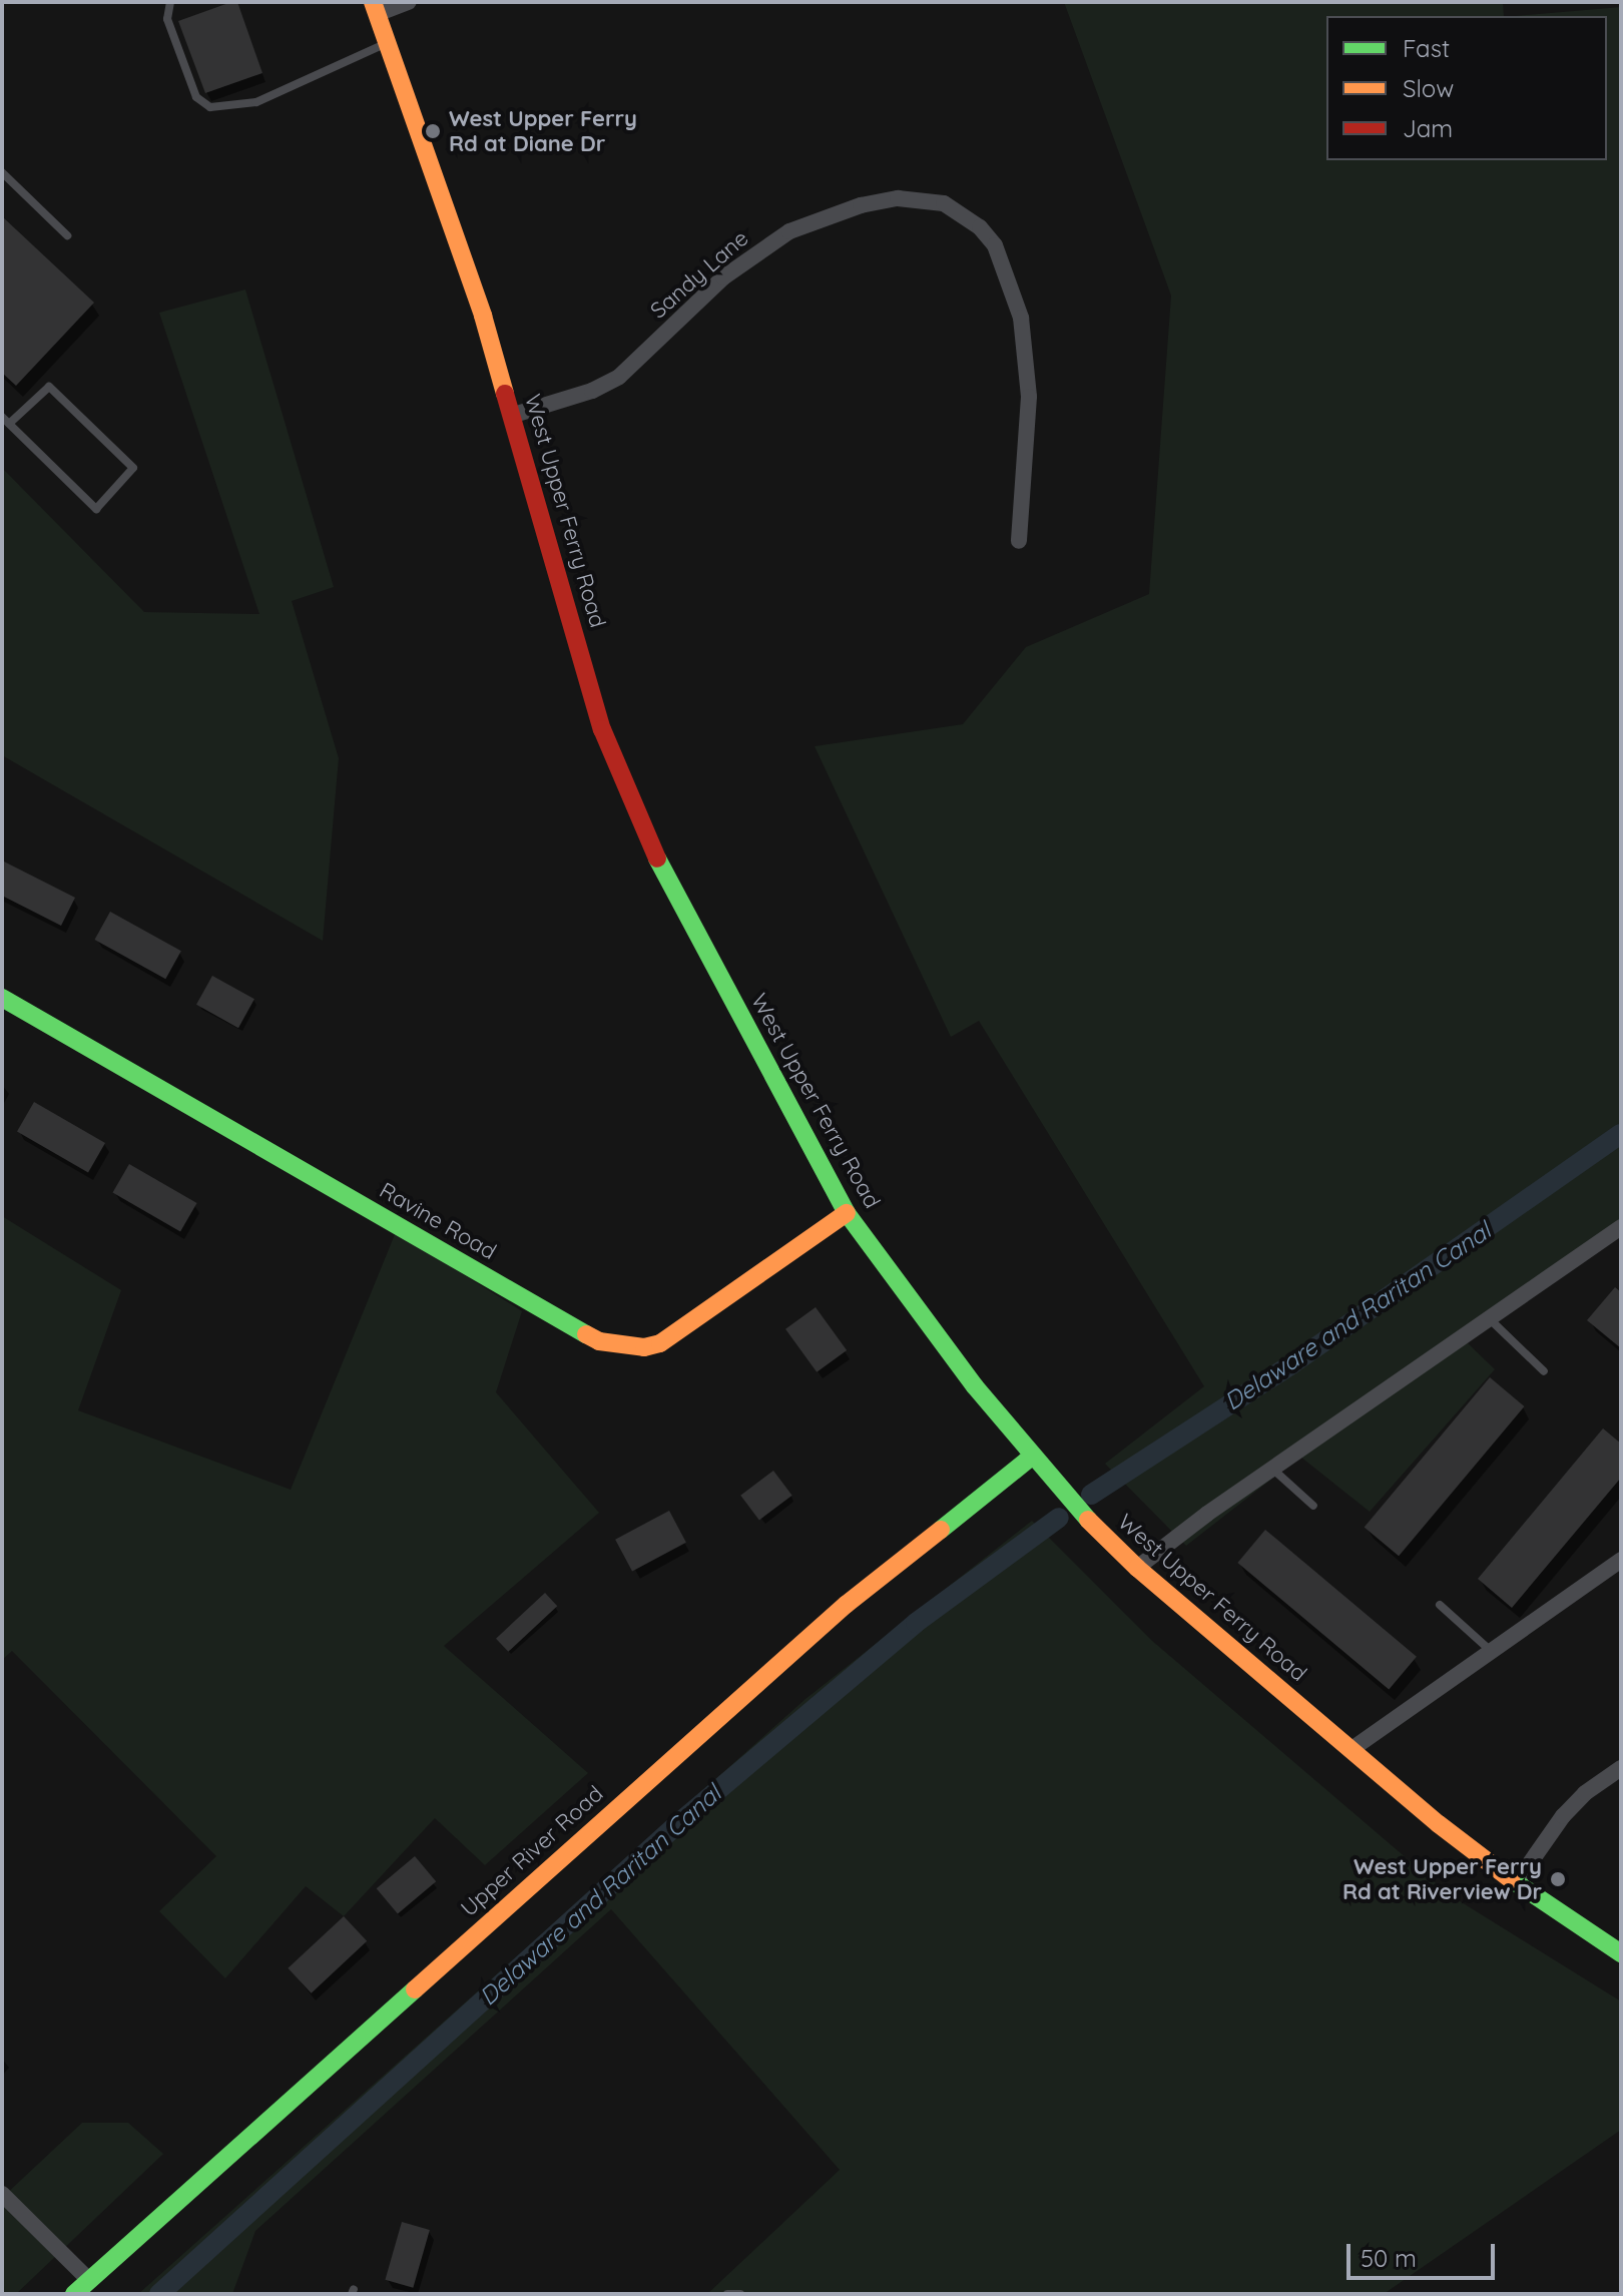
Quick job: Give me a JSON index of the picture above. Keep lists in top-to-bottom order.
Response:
{
  "streets": {
    "main road": ["West Upper Ferry Road", "Ravine Road", "Upper River Road"],
    "street": ["Sandy Lane"]
  },
  "crossings": [
    ["Sandy Lane", "West Upper Ferry Road"],
    ["West Upper Ferry Road", "Ravine Road"],
    ["West Upper Ferry Road", "Upper River Road"]
  ],
  "water": ["Delaware and Raritan Canal"],
  "places": ["West Upper Ferry Rd at Diane Dr", "West Upper Ferry Rd at Riverview Dr"],
  "legend": ["Fast", "Slow", "Jam"],
  "scale_bar": "50 m"
}
